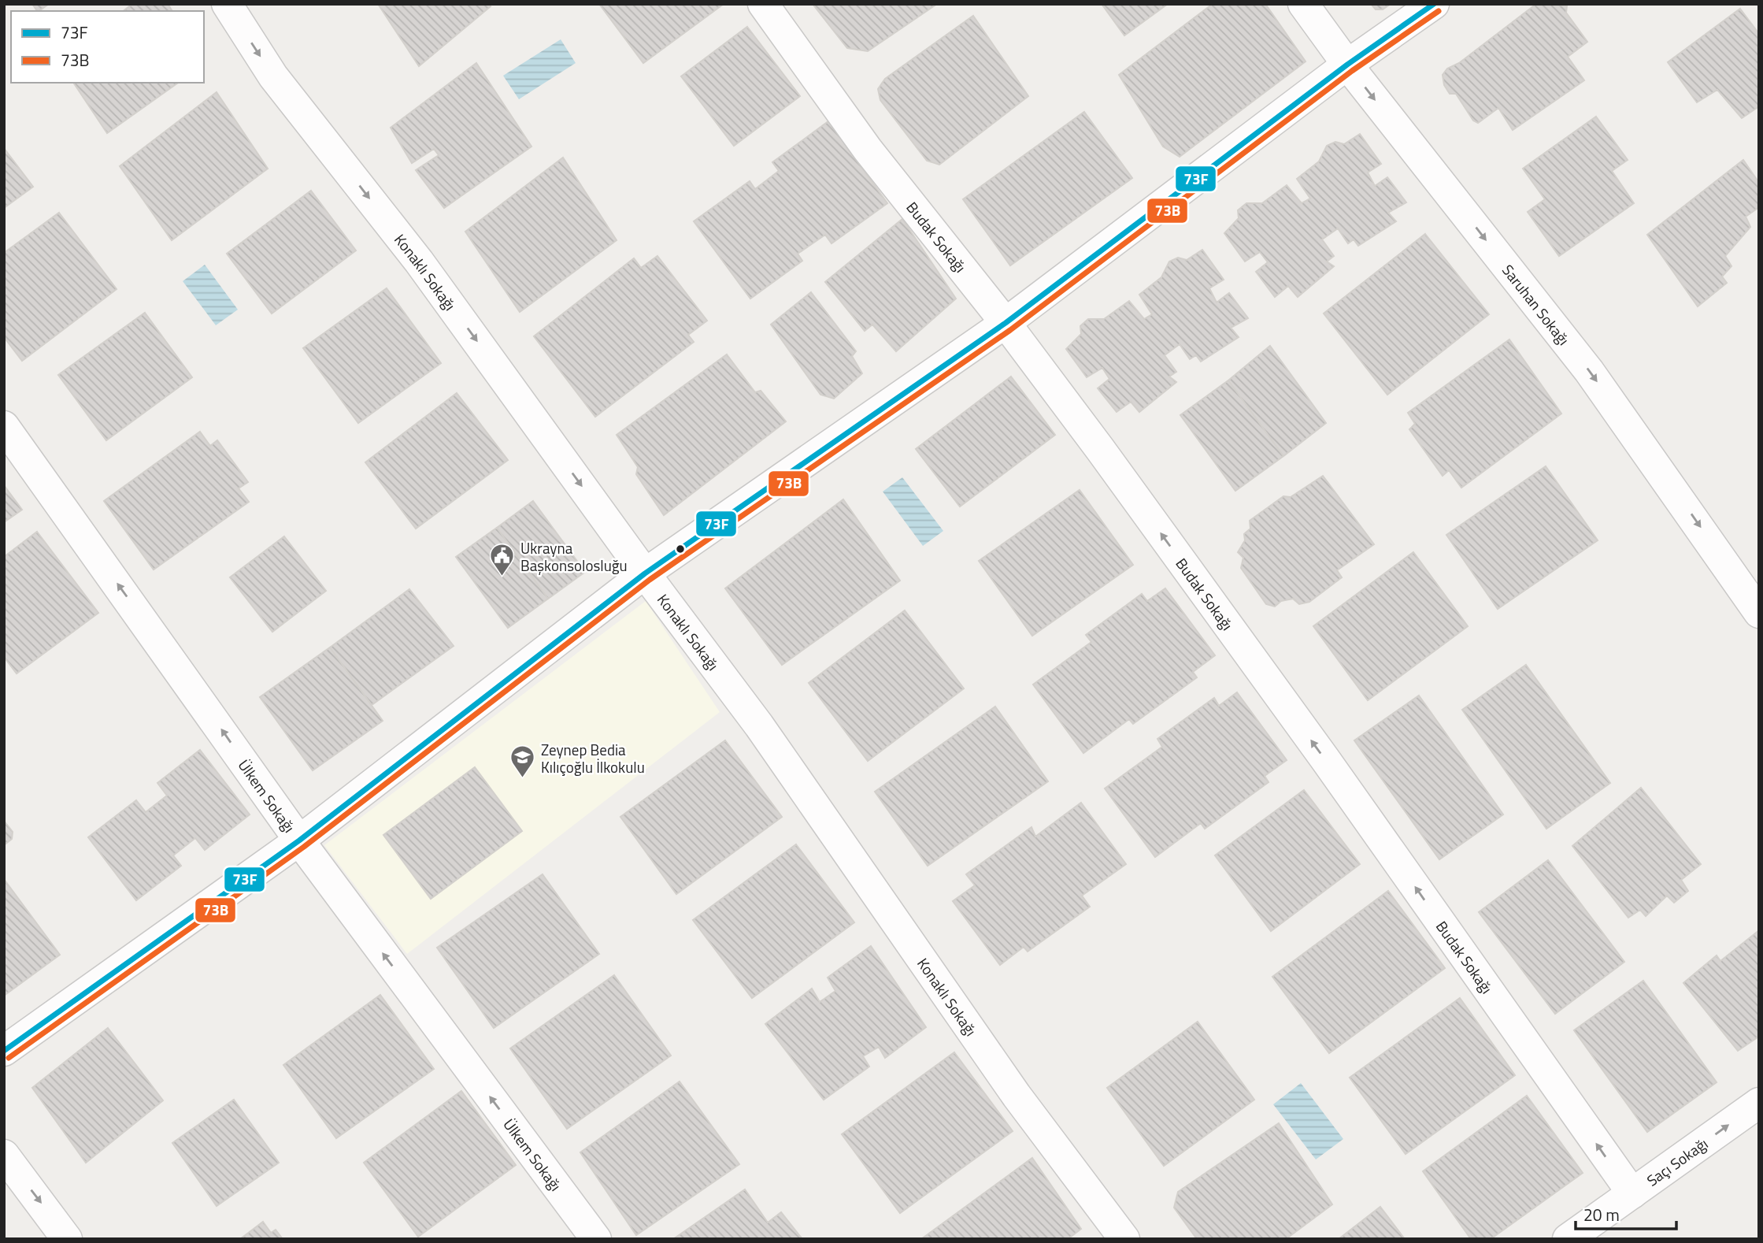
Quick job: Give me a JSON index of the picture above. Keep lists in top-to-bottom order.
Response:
{
  "streets": {
    "street": [
      "Budak Sokağı",
      "Konaklı Sokağı",
      "Saruhan Sokağı",
      "Ülkem Sokağı",
      "Saçı Sokağı"
    ]
  },
  "crossings": [
    ["Budak Sokağı", "Saçı Sokağı"]
  ],
  "one_way": [
    "Budak Sokağı",
    "Konaklı Sokağı",
    "Saruhan Sokağı",
    "Ülkem Sokağı",
    "Saçı Sokağı"
  ],
  "places": {
    "public building": ["Ukrayna Başkonsolosluğu"],
    "school or university": ["Zeynep Bedia Kılıçoğlu İlkokulu"]
  },
  "lines": ["transit line 73F", "transit line 73B"],
  "legend": ["73F", "73B"],
  "scale_bar": "20 m"
}
